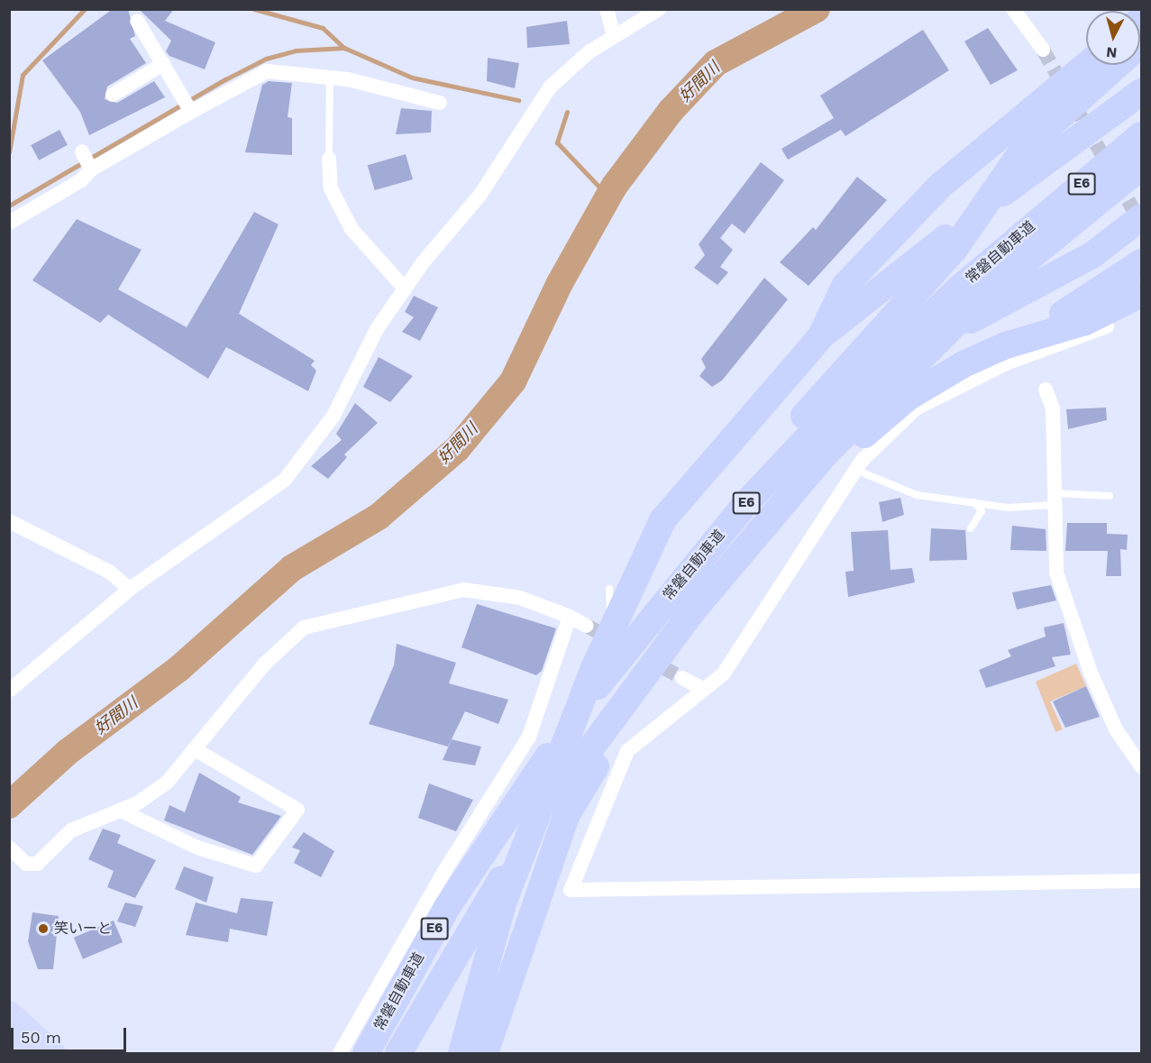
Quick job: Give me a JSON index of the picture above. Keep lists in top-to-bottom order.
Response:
{
  "streets": {
    "highway": ["E6", "常磐自動車道"]
  },
  "water": ["好間川"],
  "places": ["笑いーと"],
  "scale_bar": "50 m",
  "north": "bottom"
}
